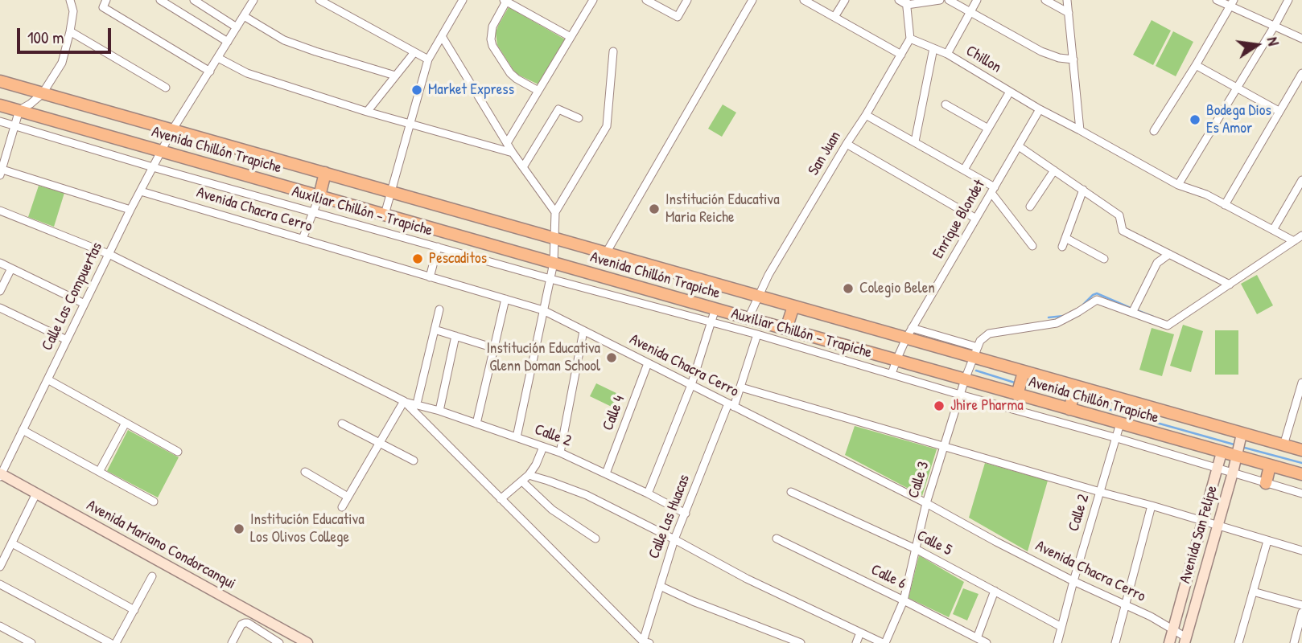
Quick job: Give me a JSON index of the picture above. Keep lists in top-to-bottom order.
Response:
{
  "streets": {
    "main road": ["Avenida Chillón Trapiche", "Avenida San Felipe", "Avenida Mariano Condorcanqui"],
    "street": [
      "Chillon",
      "San Juan",
      "Avenida Chacra Cerro",
      "Auxiliar Chillón - Trapiche",
      "Enrique Blondet",
      "Calle Las Compuertas",
      "Calle 4",
      "Calle 2",
      "Calle 3",
      "Calle Las Huacas",
      "Calle 5",
      "Calle 6"
    ]
  },
  "crossings": [
    ["Chillon", "San Juan"],
    ["Chillon", "Enrique Blondet"],
    ["Avenida Chillón Trapiche", "San Juan"],
    ["Avenida Chillón Trapiche", "Enrique Blondet"],
    ["Avenida Chillón Trapiche", "Calle Las Compuertas"],
    ["Avenida Chillón Trapiche", "Calle 2"],
    ["Avenida Chillón Trapiche", "Calle 3"],
    ["Avenida Chillón Trapiche", "Avenida San Felipe"],
    ["Avenida Chacra Cerro", "Calle Las Compuertas"],
    ["Avenida Chacra Cerro", "Calle 4"],
    ["Avenida Chacra Cerro", "Calle 2"],
    ["Avenida Chacra Cerro", "Calle 3"],
    ["Avenida Chacra Cerro", "Calle Las Huacas"],
    ["Avenida Chacra Cerro", "Avenida San Felipe"],
    ["Auxiliar Chillón - Trapiche", "Enrique Blondet"],
    ["Auxiliar Chillón - Trapiche", "Calle Las Compuertas"],
    ["Auxiliar Chillón - Trapiche", "Calle 2"],
    ["Auxiliar Chillón - Trapiche", "Calle 3"],
    ["Auxiliar Chillón - Trapiche", "Calle Las Huacas"],
    ["Auxiliar Chillón - Trapiche", "Avenida San Felipe"],
    ["Calle Las Compuertas", "Avenida Mariano Condorcanqui"],
    ["Calle 4", "Calle 2"],
    ["Calle 2", "Calle Las Huacas"],
    ["Calle 2", "Calle 5"],
    ["Calle 3", "Calle 5"],
    ["Calle 3", "Calle 6"]
  ],
  "places": [
    "Market Express",
    "Bodega Dios Es Amor",
    "Institución Educativa Maria Reiche",
    "Pescaditos",
    "Colegio Belen",
    "Institución Educativa Glenn Doman School",
    "Jhire Pharma",
    "Institución Educativa Los Olivos College"
  ],
  "scale_bar": "100 m",
  "north": "right"
}
